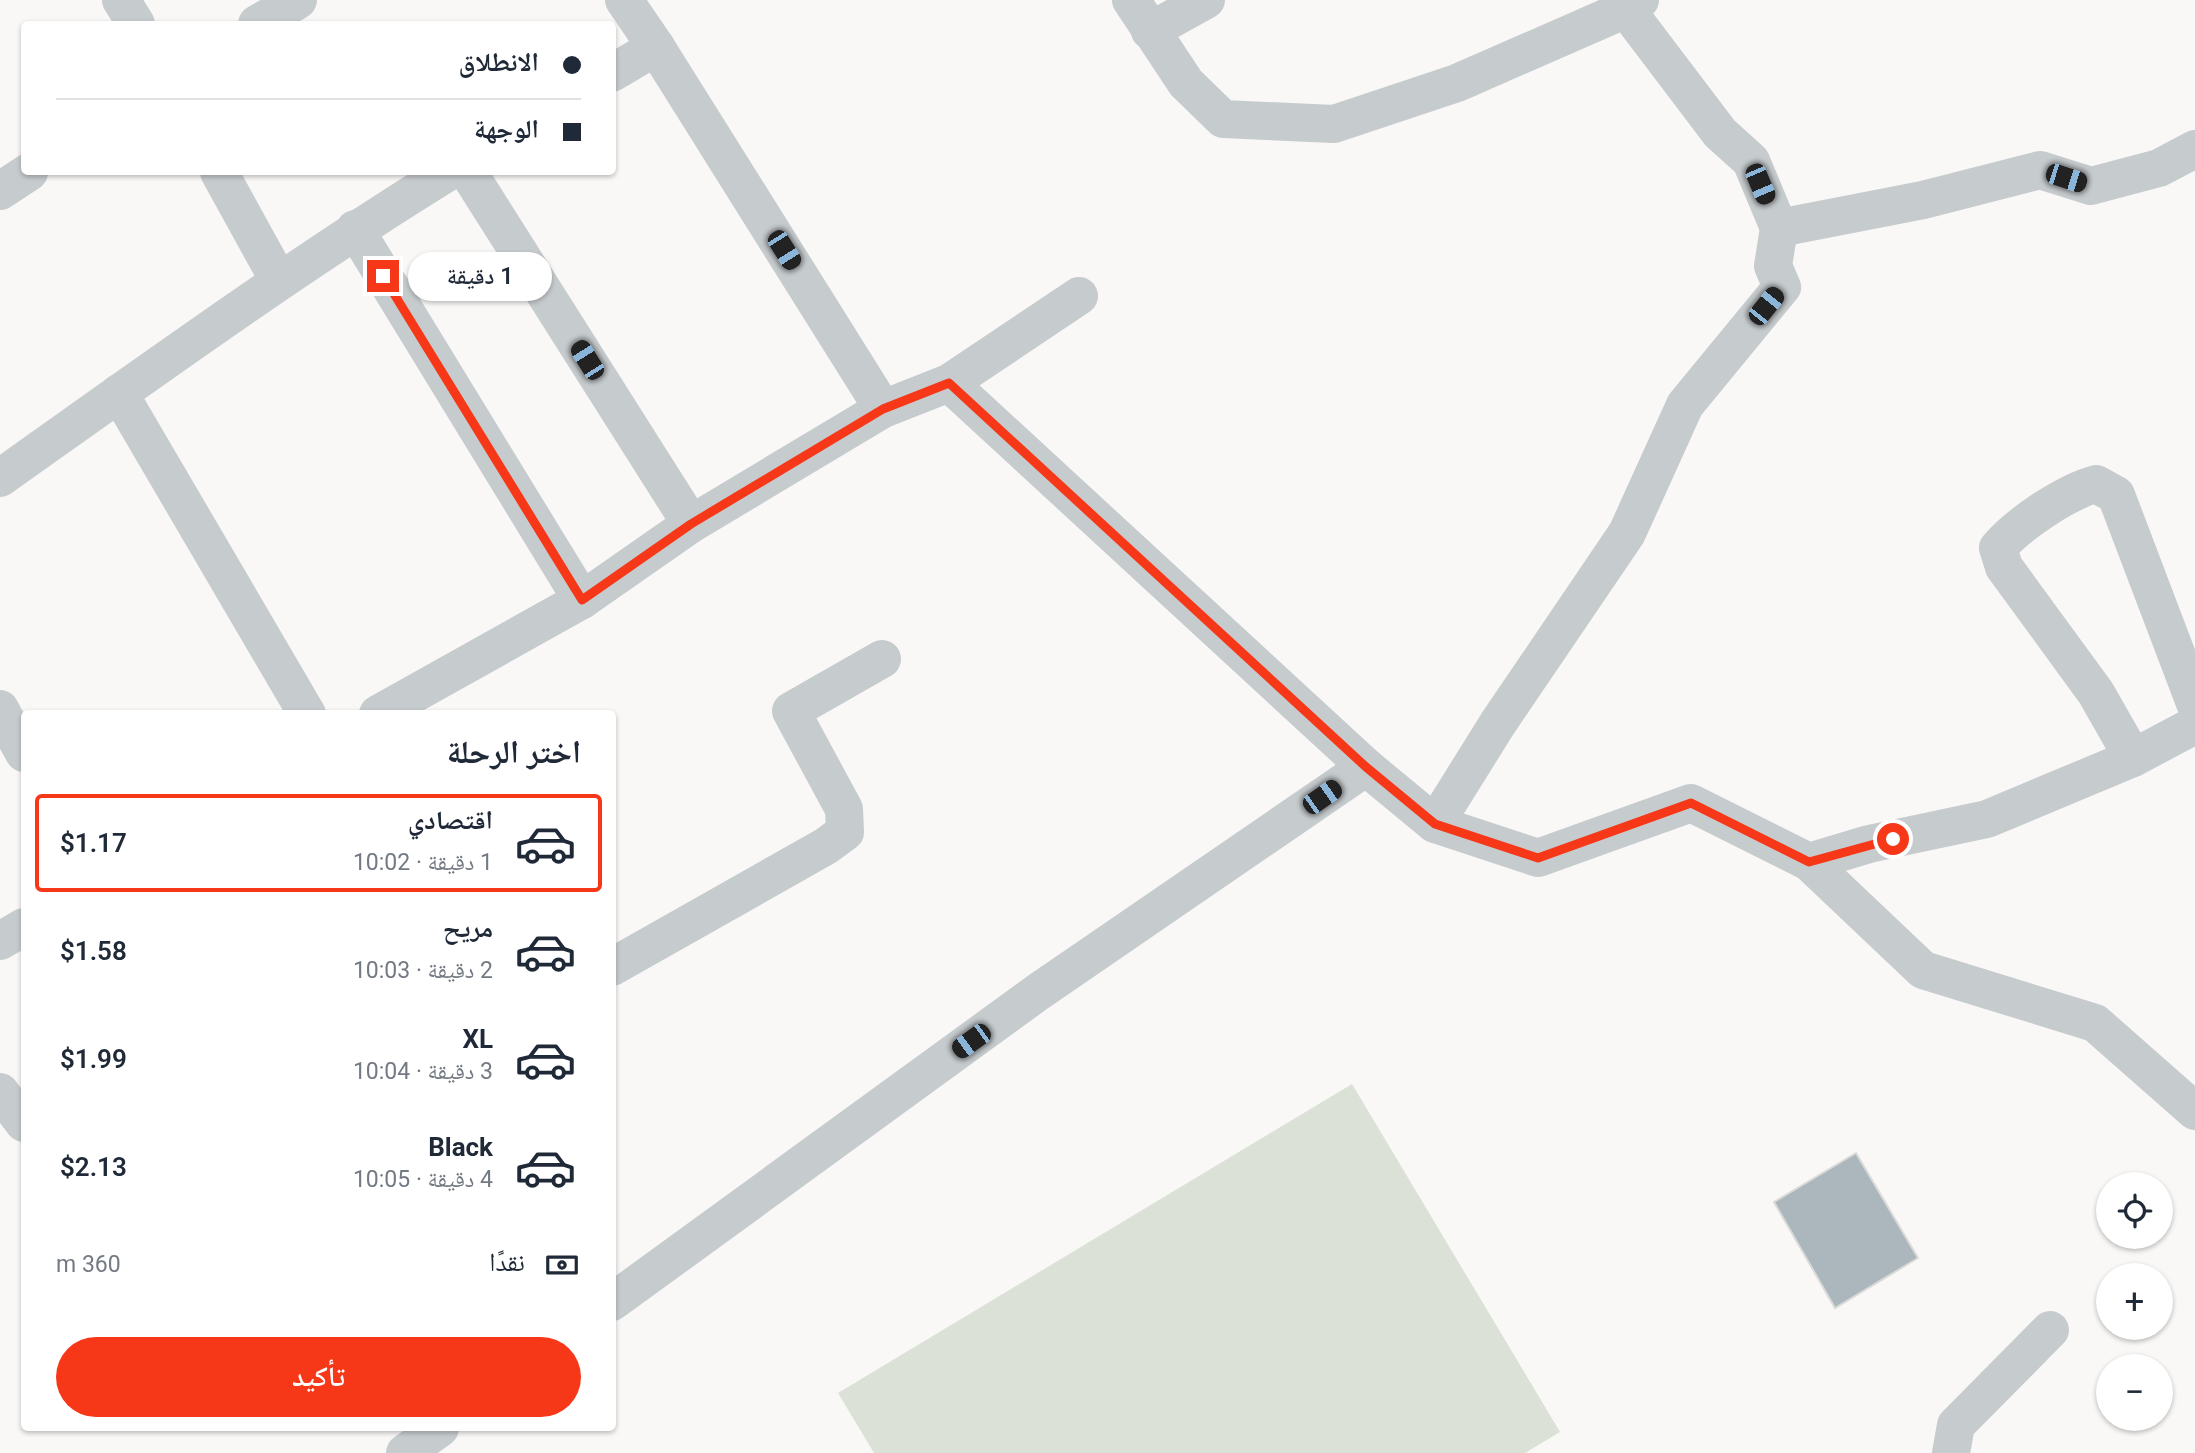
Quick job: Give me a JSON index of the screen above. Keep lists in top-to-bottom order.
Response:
{
  "page": {
    "banner": ["الانطلاق", "الوجهة"],
    "bubble": "1 دقيقة",
    "heading": "اختر الرحلة",
    "list": [
      {
        "name": "اقتصادي",
        "note": "1 دقيقة · 10:02",
        "value": "$1.17"
      },
      {
        "name": "مريح",
        "note": "2 دقيقة · 10:03",
        "value": "$1.58"
      },
      {
        "name": "XL",
        "note": "3 دقيقة · 10:04",
        "value": "$1.99"
      },
      {
        "name": "Black",
        "note": "4 دقيقة · 10:05",
        "value": "$2.13"
      }
    ],
    "map_buttons": ["+", "−"],
    "pay": ["نقدًا", "360 m"],
    "buttons": "تأكيد"
  }
}
